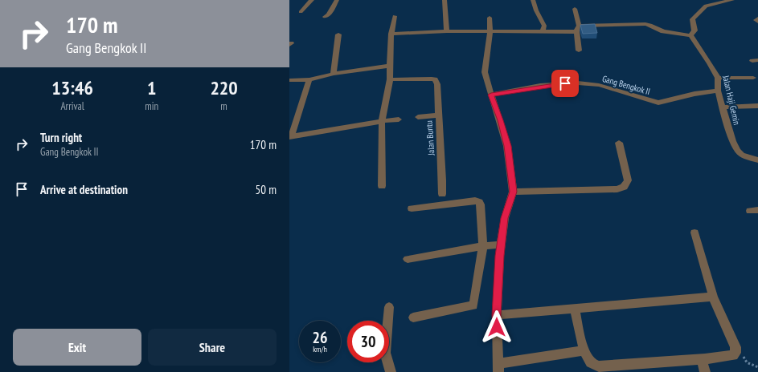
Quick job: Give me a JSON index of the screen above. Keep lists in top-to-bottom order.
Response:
{
  "streets": {
    "street": ["Gang Bengkok II", "Jalan Haji Gemin", "Jalan Buntu"]
  },
  "crossings": [
    ["Gang Bengkok II", "Jalan Haji Gemin"]
  ],
  "page": {
    "turn": ["170 m", "Gang Bengkok II"],
    "eta": [
      "13:46",
      "Arrival",
      "1",
      "min",
      "220",
      "m"
    ],
    "list": [
      {
        "name": "Turn right",
        "note": "Gang Bengkok II",
        "value": "170 m"
      },
      {
        "name": "Arrive at destination",
        "value": "50 m"
      }
    ],
    "speed": "26 km/h",
    "limit": "30",
    "buttons": ["Exit", "Share"]
  }
}
